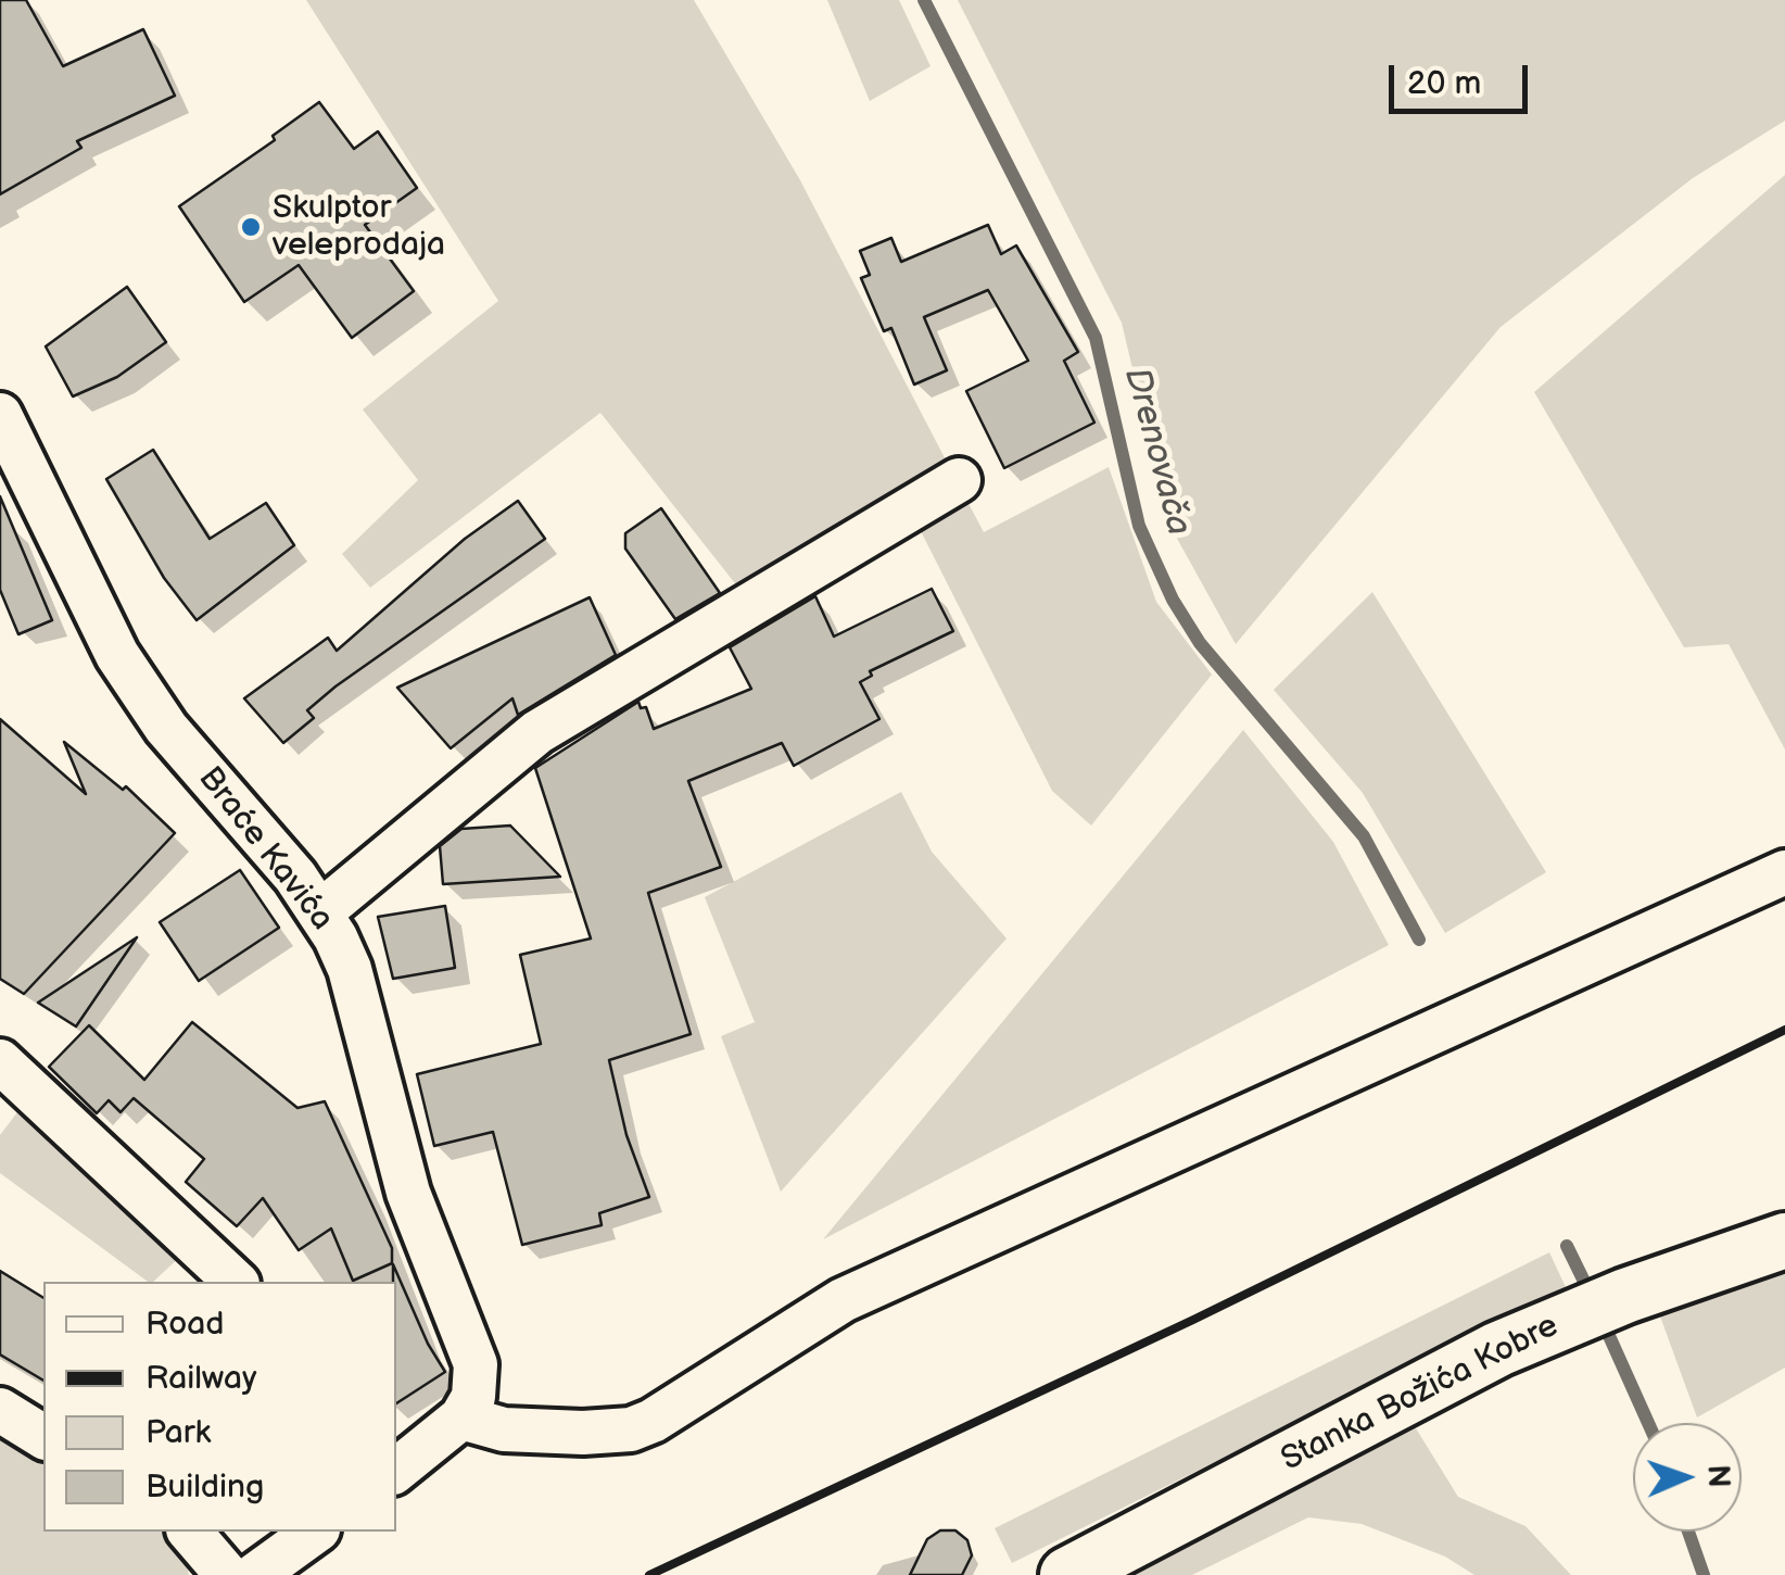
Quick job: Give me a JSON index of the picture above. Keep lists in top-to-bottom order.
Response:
{
  "streets": {
    "street": ["Braće Kavića", "Stanka Božića Kobre"]
  },
  "water": ["Drenovača"],
  "places": ["Skulptor veleprodaja"],
  "legend": [
    "Road",
    "Railway",
    "Park",
    "Building"
  ],
  "scale_bar": "20 m",
  "north": "right"
}
